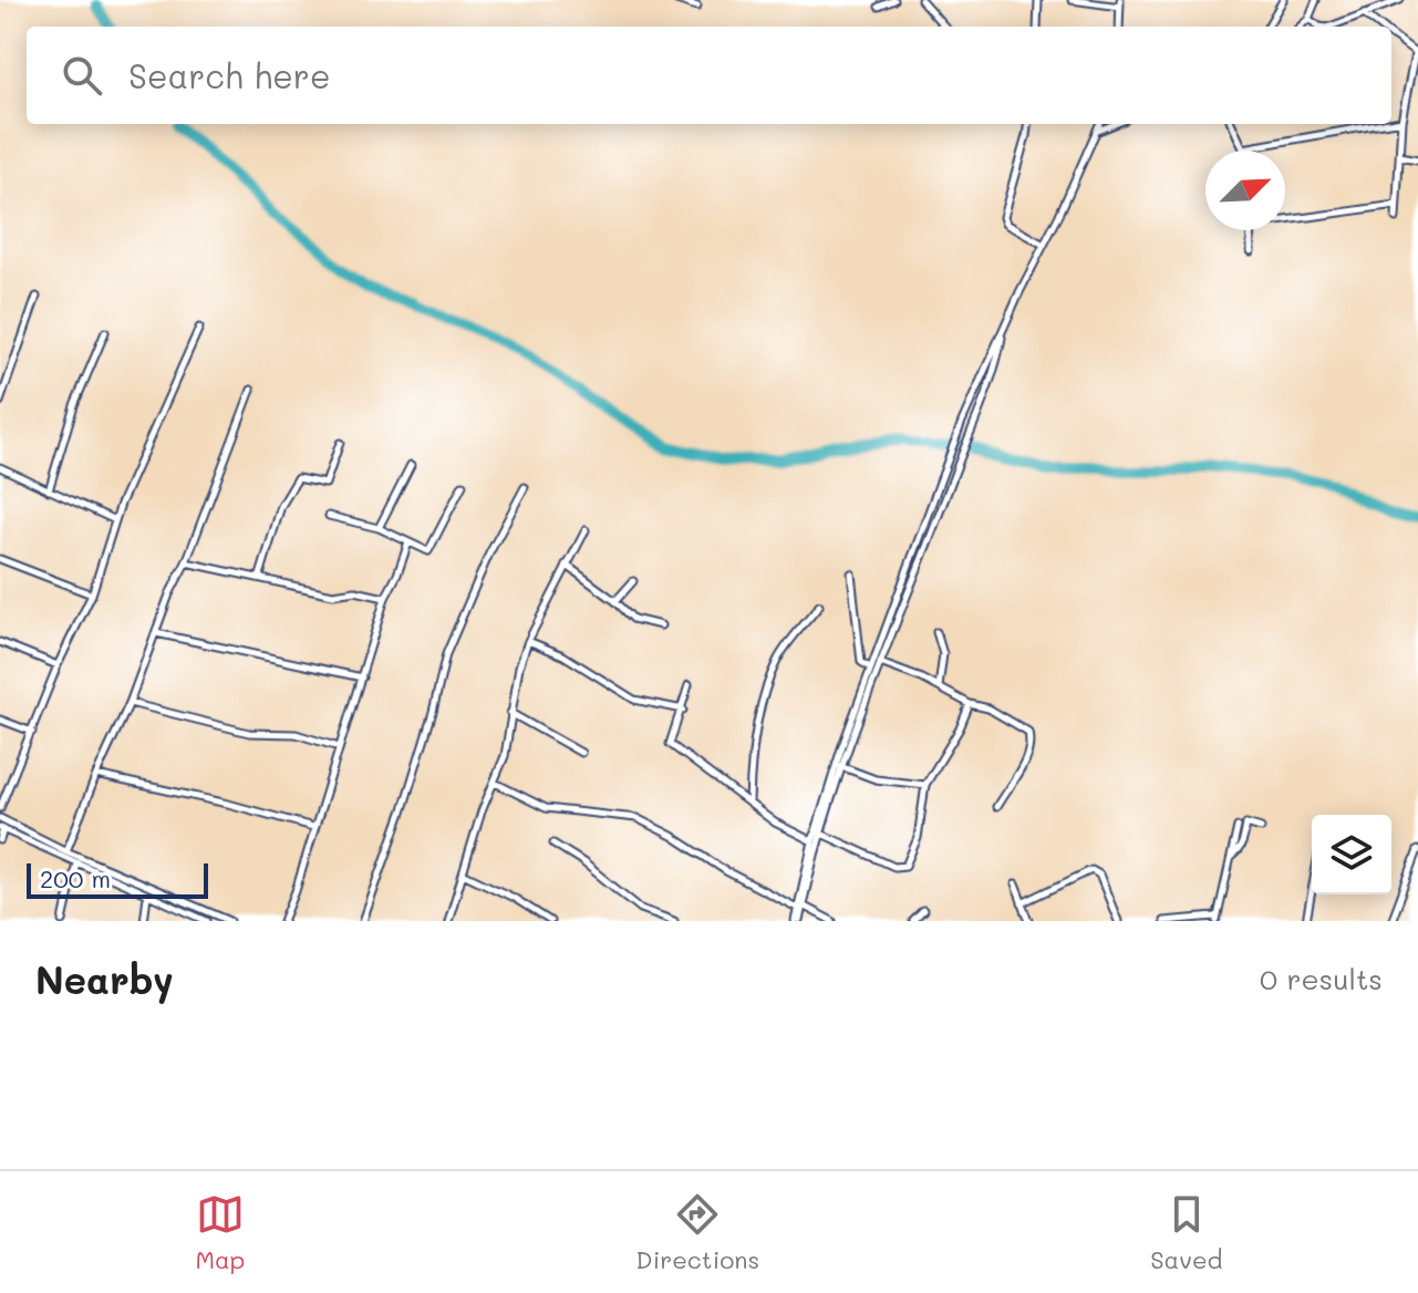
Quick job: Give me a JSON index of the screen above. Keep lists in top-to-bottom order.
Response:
{
  "scale_bar": "200 m",
  "north": "top right",
  "page": {
    "search": "Search here",
    "scale": "200 m",
    "heading": ["Nearby", "0 results"],
    "nav": ["Map", "Directions", "Saved"]
  }
}
